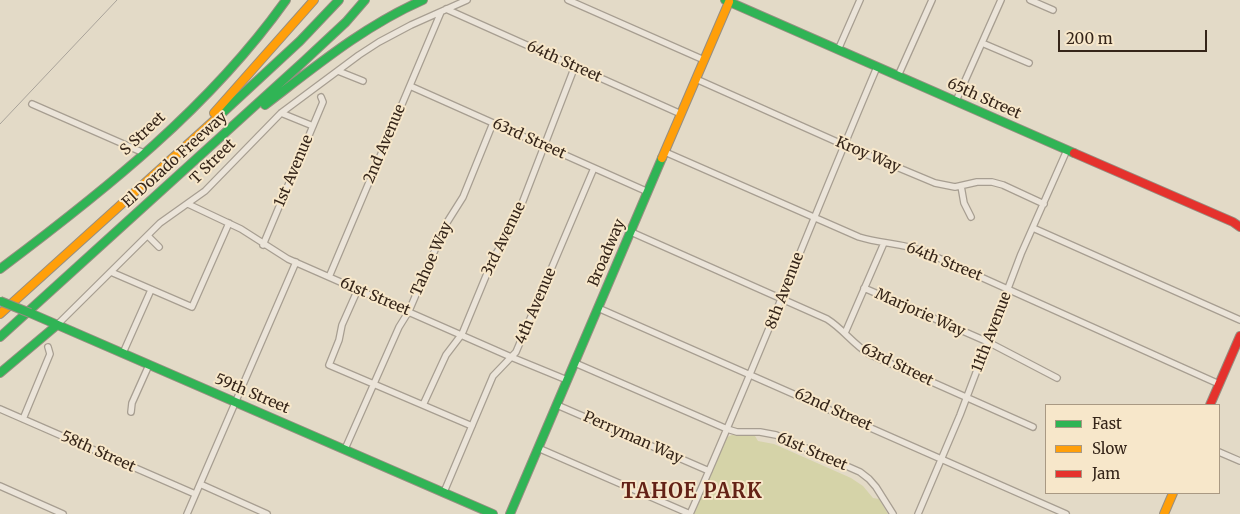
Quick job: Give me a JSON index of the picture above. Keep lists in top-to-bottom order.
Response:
{
  "streets": {
    "main road": [
      "65th Street",
      "S Street",
      "El Dorado Freeway",
      "T Street",
      "Broadway",
      "59th Street"
    ],
    "street": [
      "64th Street",
      "63rd Street",
      "2nd Avenue",
      "Kroy Way",
      "1st Avenue",
      "3rd Avenue",
      "Tahoe Way",
      "8th Avenue",
      "61st Street",
      "4th Avenue",
      "Marjorie Way",
      "11th Avenue",
      "62nd Street",
      "Perryman Way",
      "58th Street"
    ]
  },
  "crossings": [
    ["64th Street", "2nd Avenue"],
    ["64th Street", "T Street"],
    ["64th Street", "3rd Avenue"],
    ["64th Street", "Broadway"],
    ["64th Street", "8th Avenue"],
    ["64th Street", "11th Avenue"],
    ["65th Street", "Broadway"],
    ["65th Street", "8th Avenue"],
    ["65th Street", "11th Avenue"],
    ["63rd Street", "2nd Avenue"],
    ["63rd Street", "3rd Avenue"],
    ["63rd Street", "Broadway"],
    ["63rd Street", "Tahoe Way"],
    ["63rd Street", "8th Avenue"],
    ["63rd Street", "4th Avenue"],
    ["63rd Street", "11th Avenue"],
    ["2nd Avenue", "T Street"],
    ["2nd Avenue", "61st Street"],
    ["Kroy Way", "Broadway"],
    ["Kroy Way", "8th Avenue"],
    ["Kroy Way", "11th Avenue"],
    ["T Street", "61st Street"],
    ["T Street", "59th Street"],
    ["1st Avenue", "61st Street"],
    ["3rd Avenue", "61st Street"],
    ["Broadway", "61st Street"],
    ["Broadway", "62nd Street"],
    ["Broadway", "Perryman Way"],
    ["Tahoe Way", "61st Street"],
    ["Tahoe Way", "59th Street"],
    ["8th Avenue", "61st Street"],
    ["8th Avenue", "62nd Street"],
    ["8th Avenue", "Perryman Way"],
    ["61st Street", "4th Avenue"],
    ["4th Avenue", "59th Street"],
    ["Marjorie Way", "11th Avenue"],
    ["11th Avenue", "62nd Street"]
  ],
  "districts": ["TAHOE PARK"],
  "legend": ["Fast", "Slow", "Jam"],
  "scale_bar": "200 m"
}
